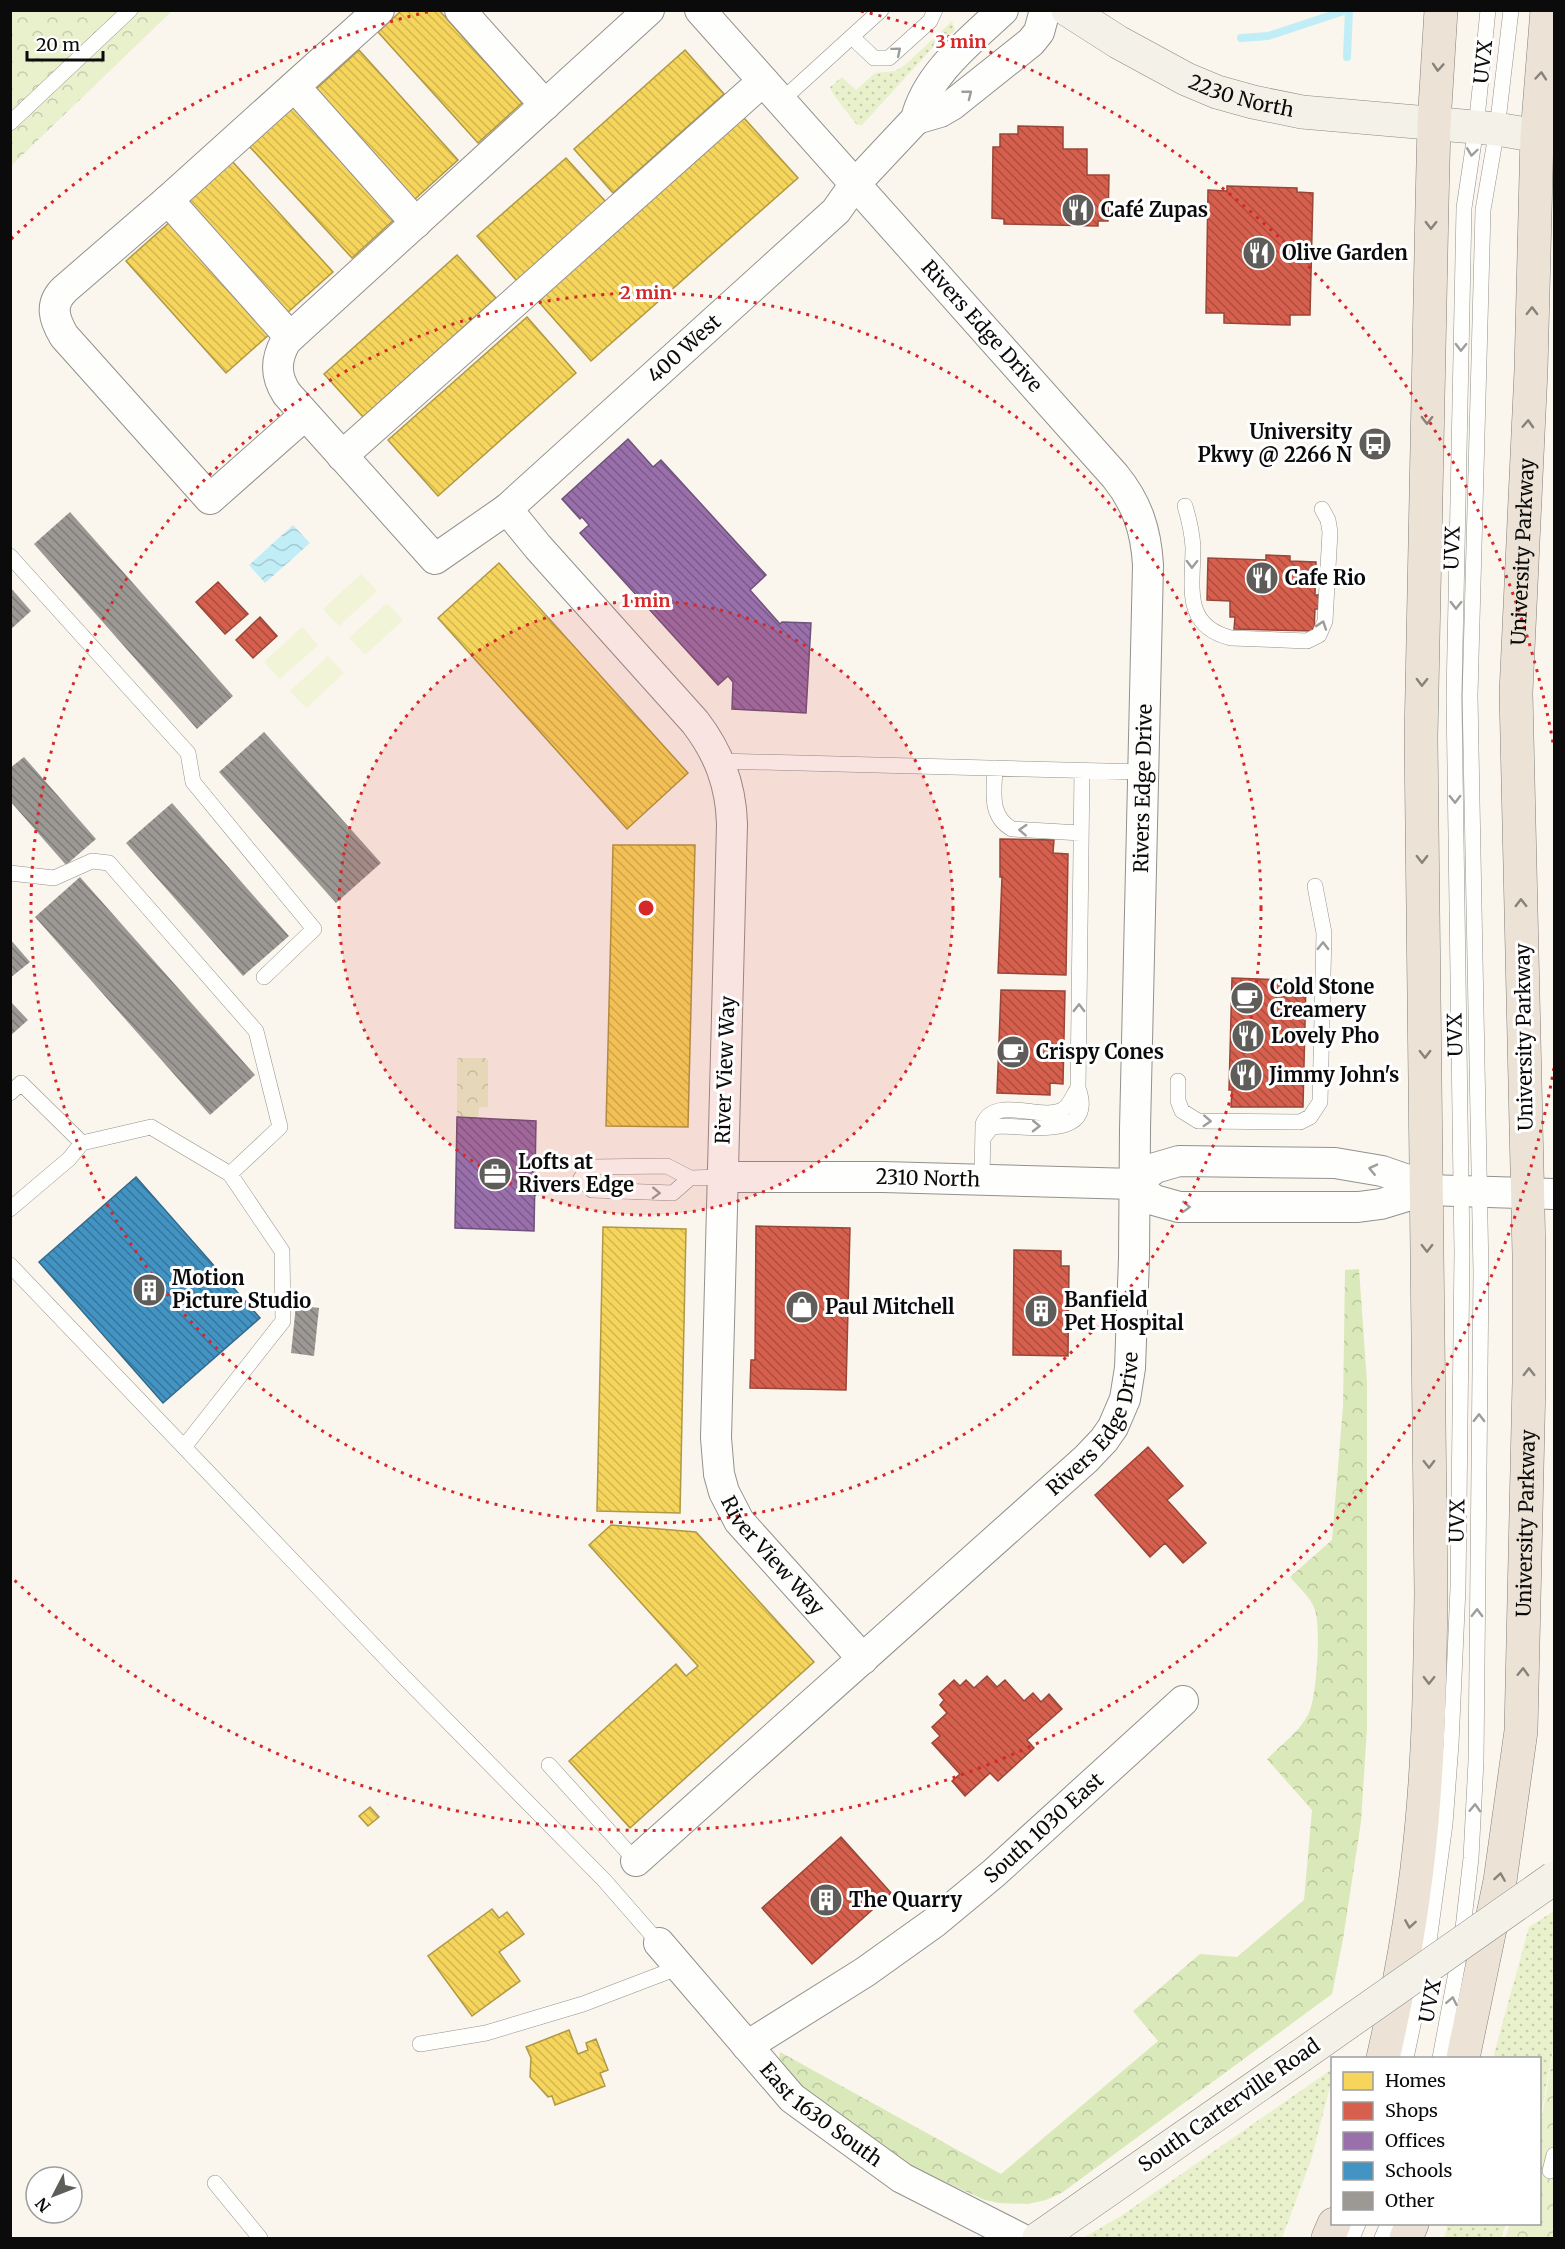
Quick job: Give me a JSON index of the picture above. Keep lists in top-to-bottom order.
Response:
{
  "streets": {
    "main road": ["University Parkway"],
    "street": [
      "2230 North",
      "Rivers Edge Drive",
      "400 West",
      "River View Way",
      "2310 North",
      "South 1030 East",
      "South Carterville Road",
      "East 1630 South"
    ],
    "lane": ["UVX"]
  },
  "crossings": [
    ["UVX", "2230 North"],
    ["2230 North", "University Parkway"],
    ["Rivers Edge Drive", "400 West"],
    ["Rivers Edge Drive", "River View Way"],
    ["Rivers Edge Drive", "2310 North"],
    ["400 West", "River View Way"],
    ["River View Way", "2310 North"],
    ["South 1030 East", "East 1630 South"]
  ],
  "places": {
    "restaurant": [
      "Café Zupas",
      "Olive Garden",
      "Cafe Rio",
      "Lovely Pho",
      "Jimmy John's"
    ],
    "bus stop": ["University Pkwy @ 2266 N"],
    "cafe": ["Cold Stone Creamery", "Crispy Cones"],
    "office": ["Lofts at Rivers Edge"],
    "building": ["Motion Picture Studio", "Banfield Pet Hospital", "The Quarry"],
    "shop": ["Paul Mitchell"]
  },
  "legend": [
    "Homes",
    "Shops",
    "Offices",
    "Schools",
    "Other"
  ],
  "scale_bar": "20 m",
  "north": "bottom left",
  "rings": ["3 min", "2 min", "1 min"]
}
